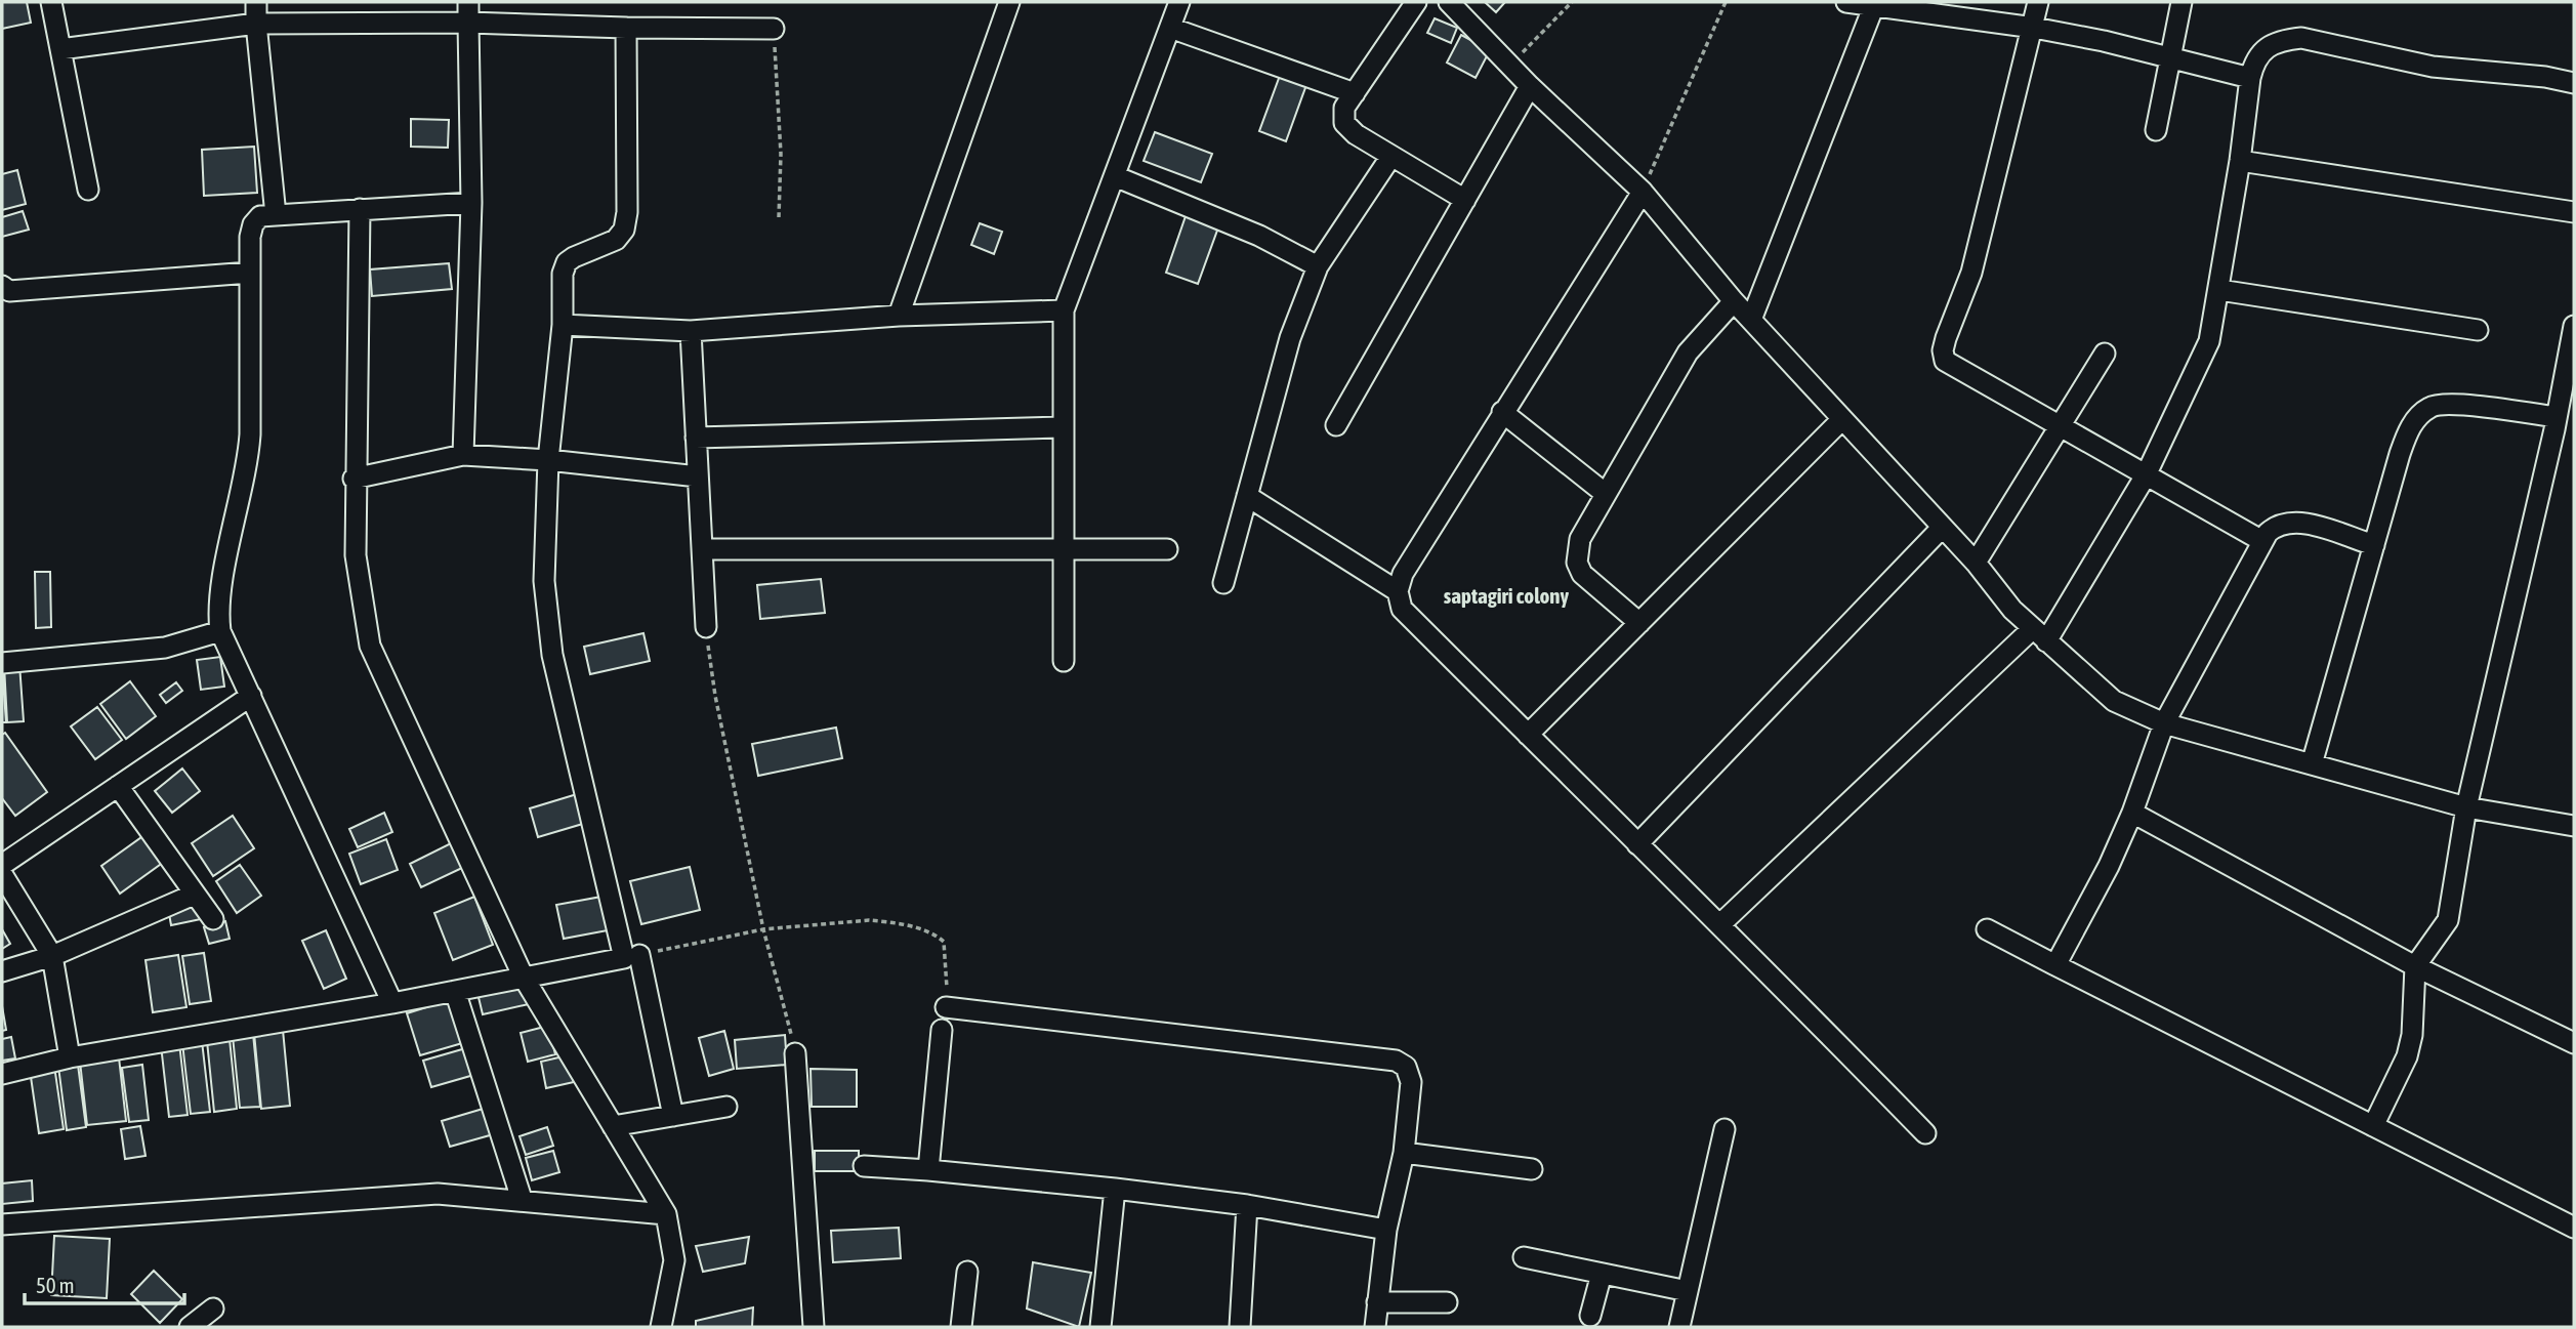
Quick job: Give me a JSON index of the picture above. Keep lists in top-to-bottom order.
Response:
{
  "districts": ["saptagiri colony"],
  "scale_bar": "50 m"
}
